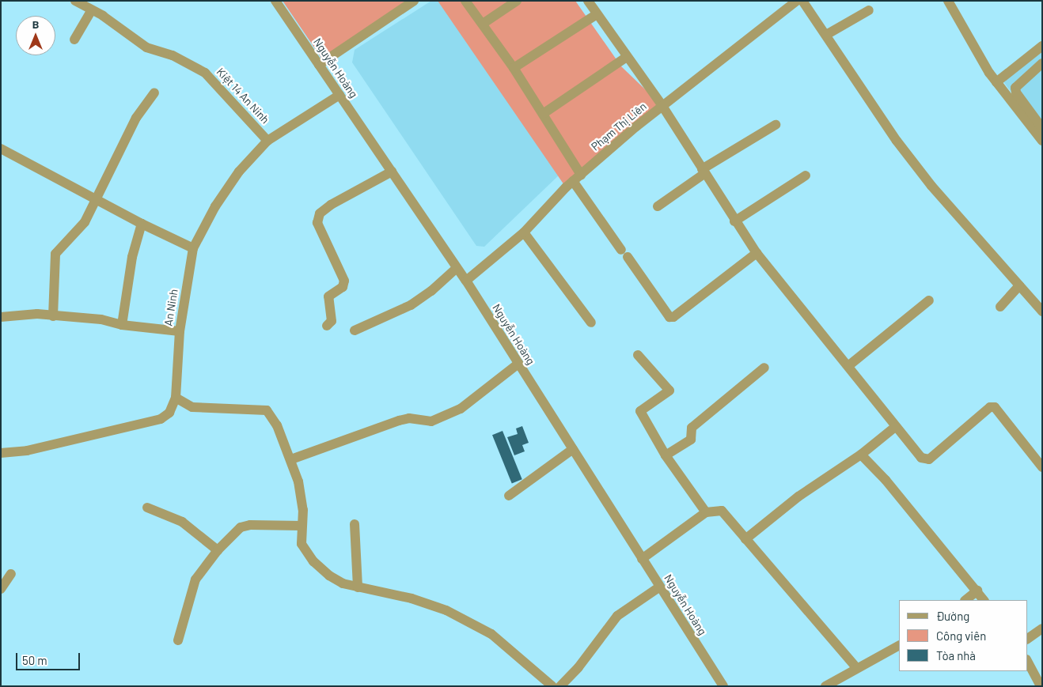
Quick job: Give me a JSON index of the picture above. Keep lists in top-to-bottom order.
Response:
{
  "streets": {
    "street": [
      "Nguyễn Hoàng",
      "Kiệt 14 An Ninh",
      "Phạm Thị Liên",
      "An Ninh"
    ]
  },
  "crossings": [
    ["Nguyễn Hoàng", "Phạm Thị Liên"],
    ["Nguyễn Hoàng", "An Ninh"],
    ["Kiệt 14 An Ninh", "An Ninh"]
  ],
  "legend": ["Đường", "Công viên", "Tòa nhà"],
  "scale_bar": "50 m",
  "north": "top"
}
